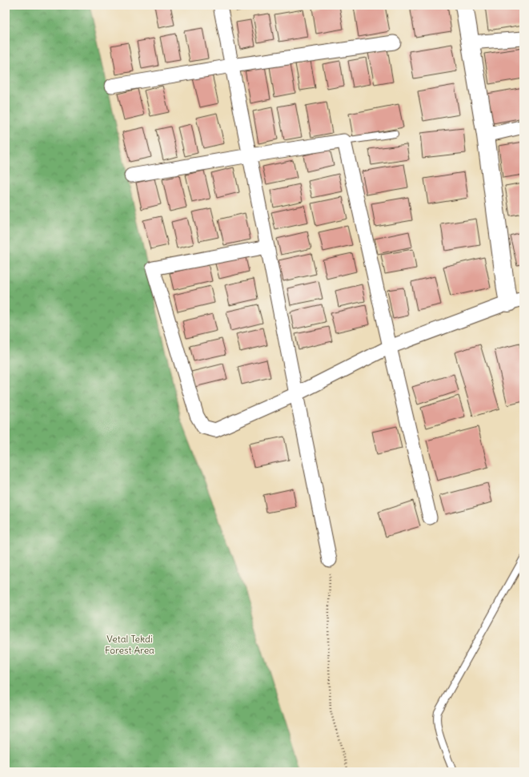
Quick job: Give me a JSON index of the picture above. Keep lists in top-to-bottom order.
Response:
{
  "parks": ["Vetal Tekdi Forest Area"]
}
